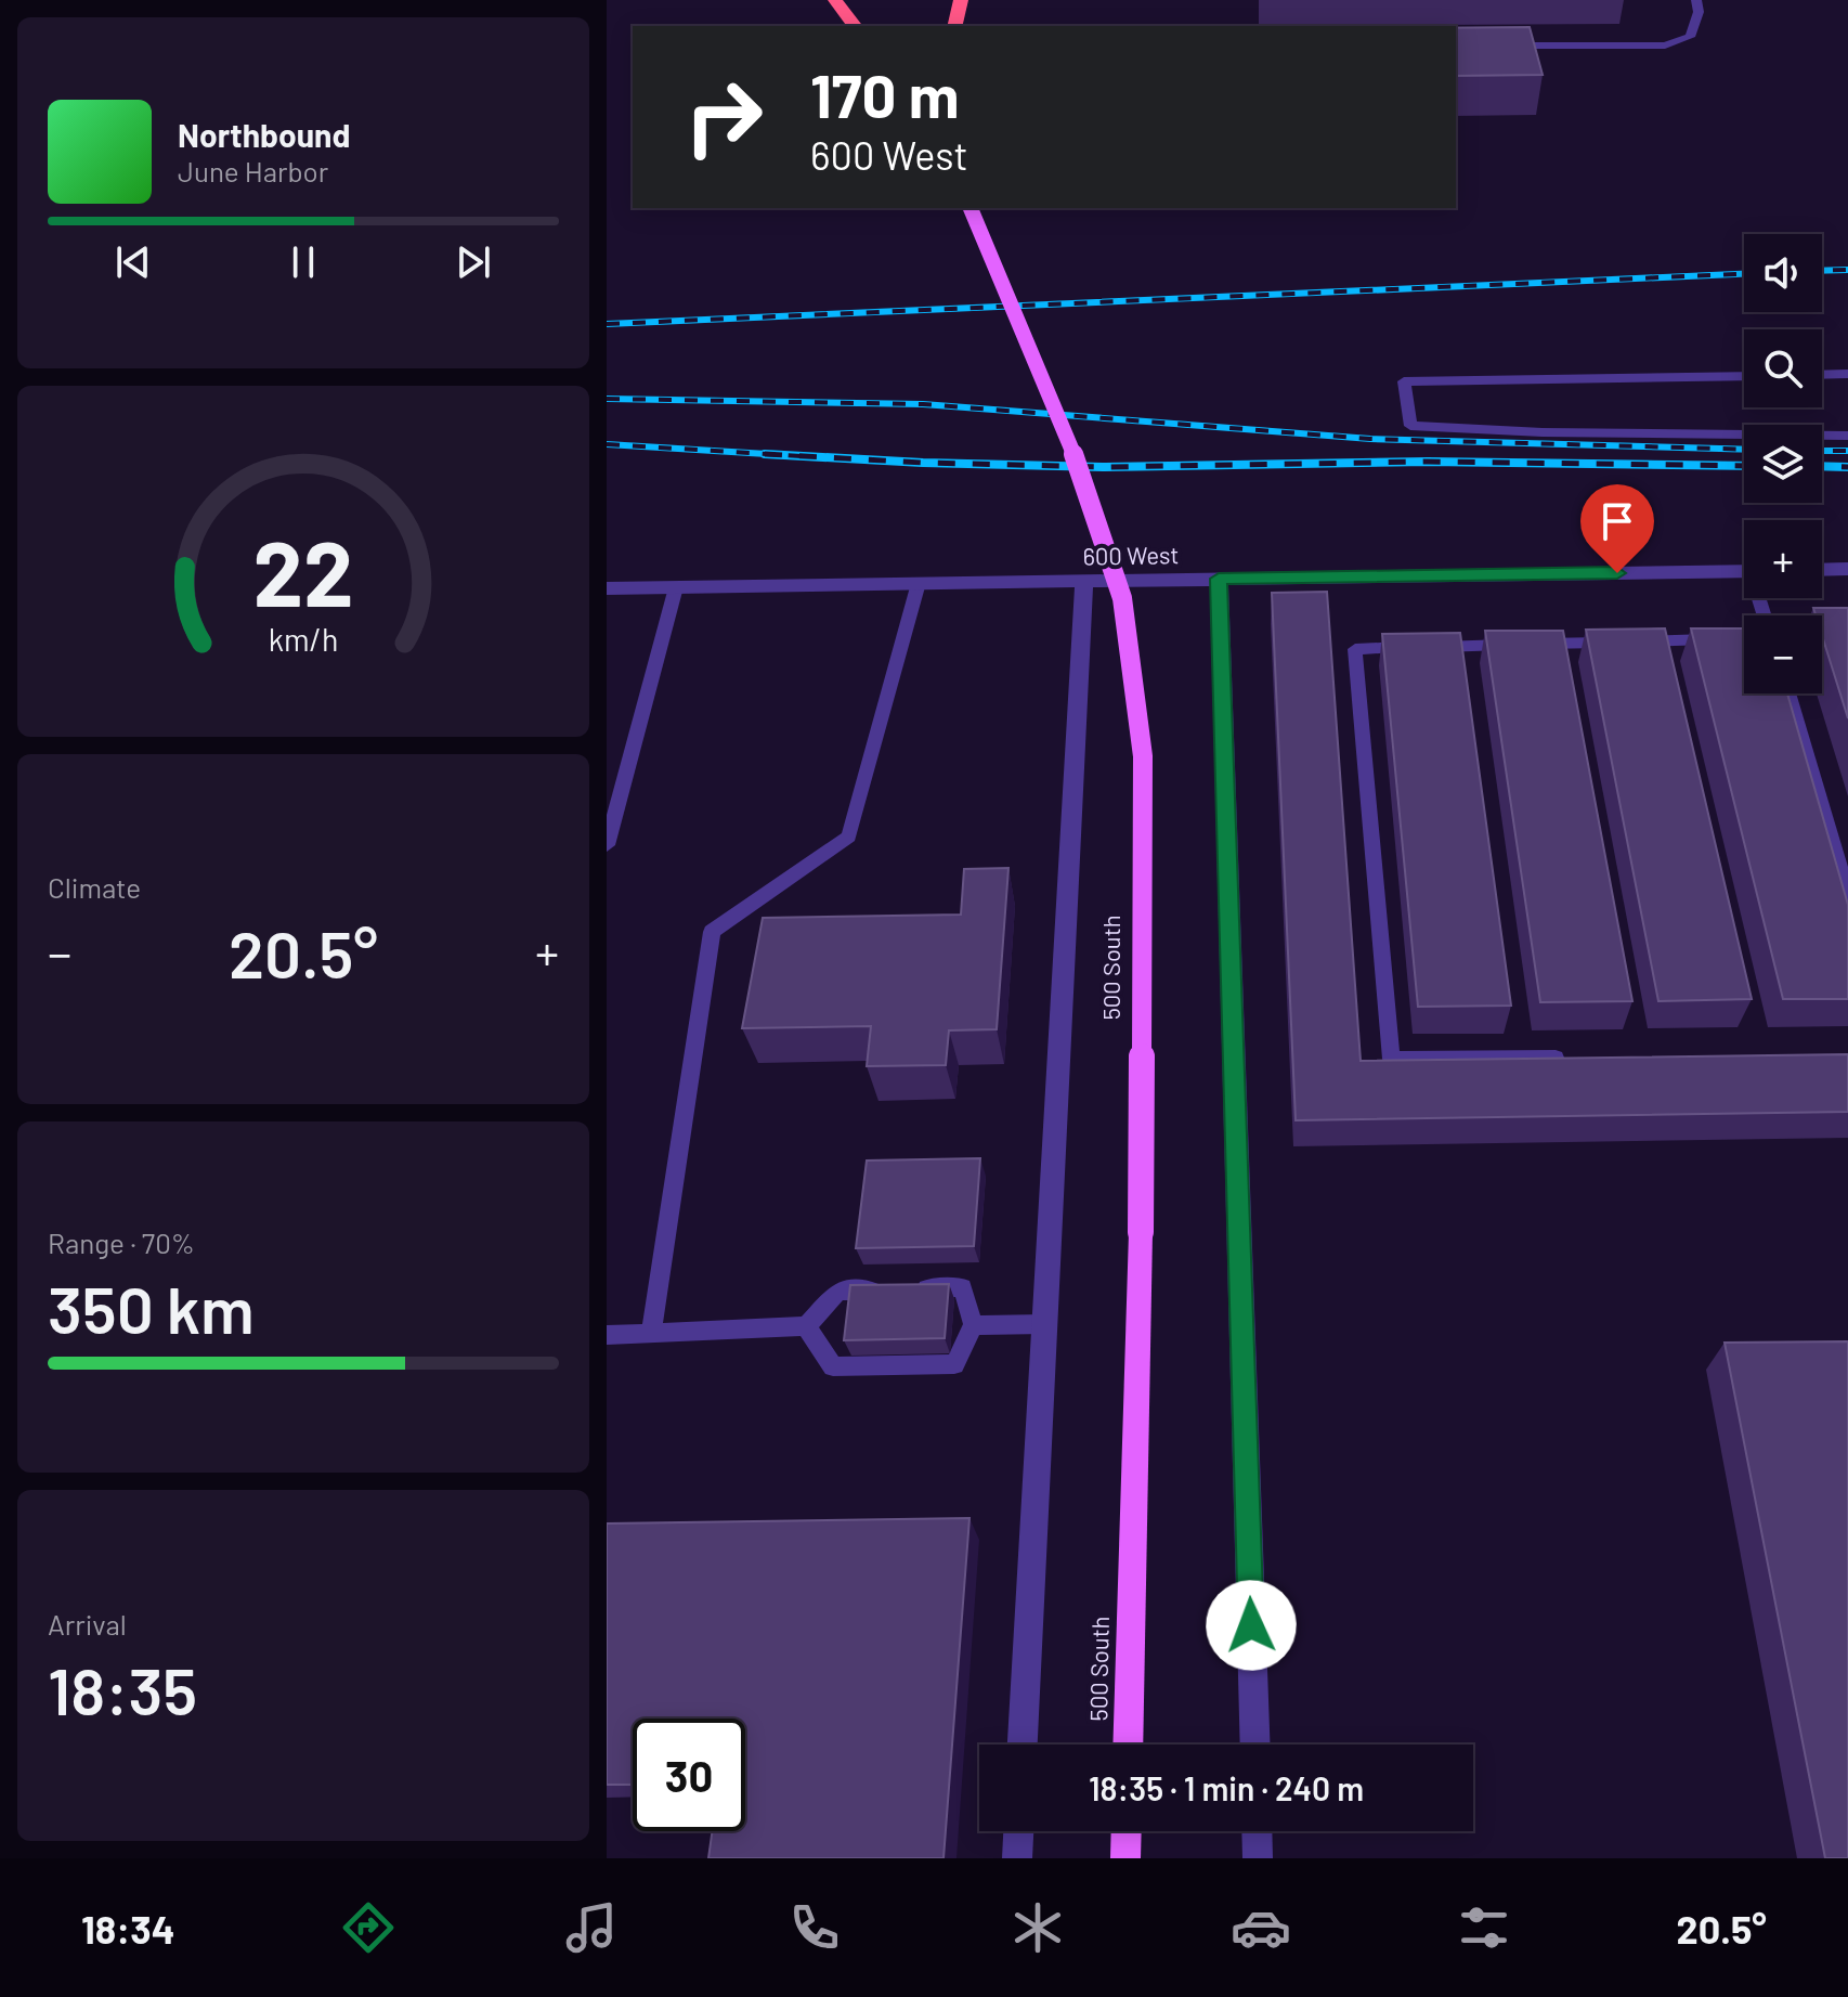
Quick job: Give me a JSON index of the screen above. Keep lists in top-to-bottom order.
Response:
{
  "streets": {
    "main road": ["500 South"],
    "street": ["600 West"]
  },
  "crossings": [
    ["600 West", "500 South"]
  ],
  "page": {
    "turn": ["170 m", "600 West"],
    "song": ["Northbound", "June Harbor"],
    "map_buttons": ["+", "−"],
    "tile": [
      "Climate",
      ["Range · 70%", "350 km"],
      ["Arrival", "18:35"]
    ],
    "heat": ["−", "20.5°", "+"],
    "limit": "30",
    "trip": "18:35 · 1 min · 240 m",
    "tabs": ["18:34", "20.5°"],
    "gauge": ["22", "km/h"]
  }
}
